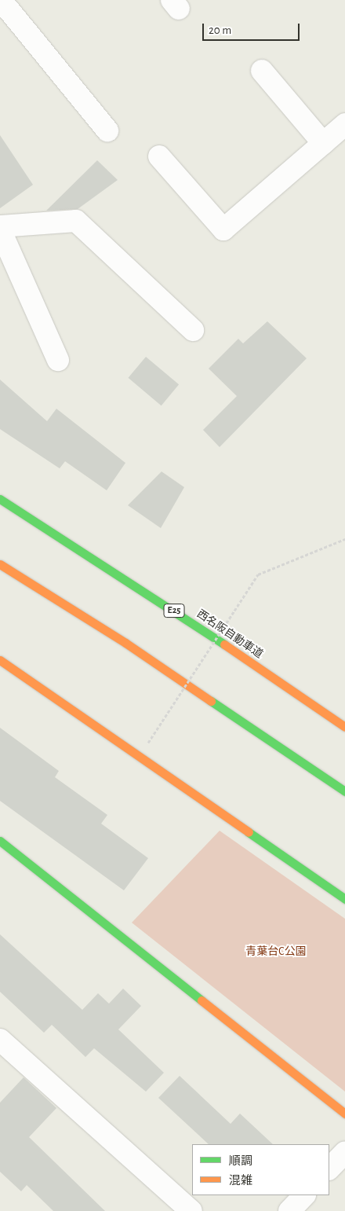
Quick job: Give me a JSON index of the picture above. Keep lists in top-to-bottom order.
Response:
{
  "streets": {
    "main road": ["E25", "西名阪自動車道"]
  },
  "parks": ["青葉台C公園"],
  "legend": ["順調", "混雑"],
  "scale_bar": "20 m"
}
